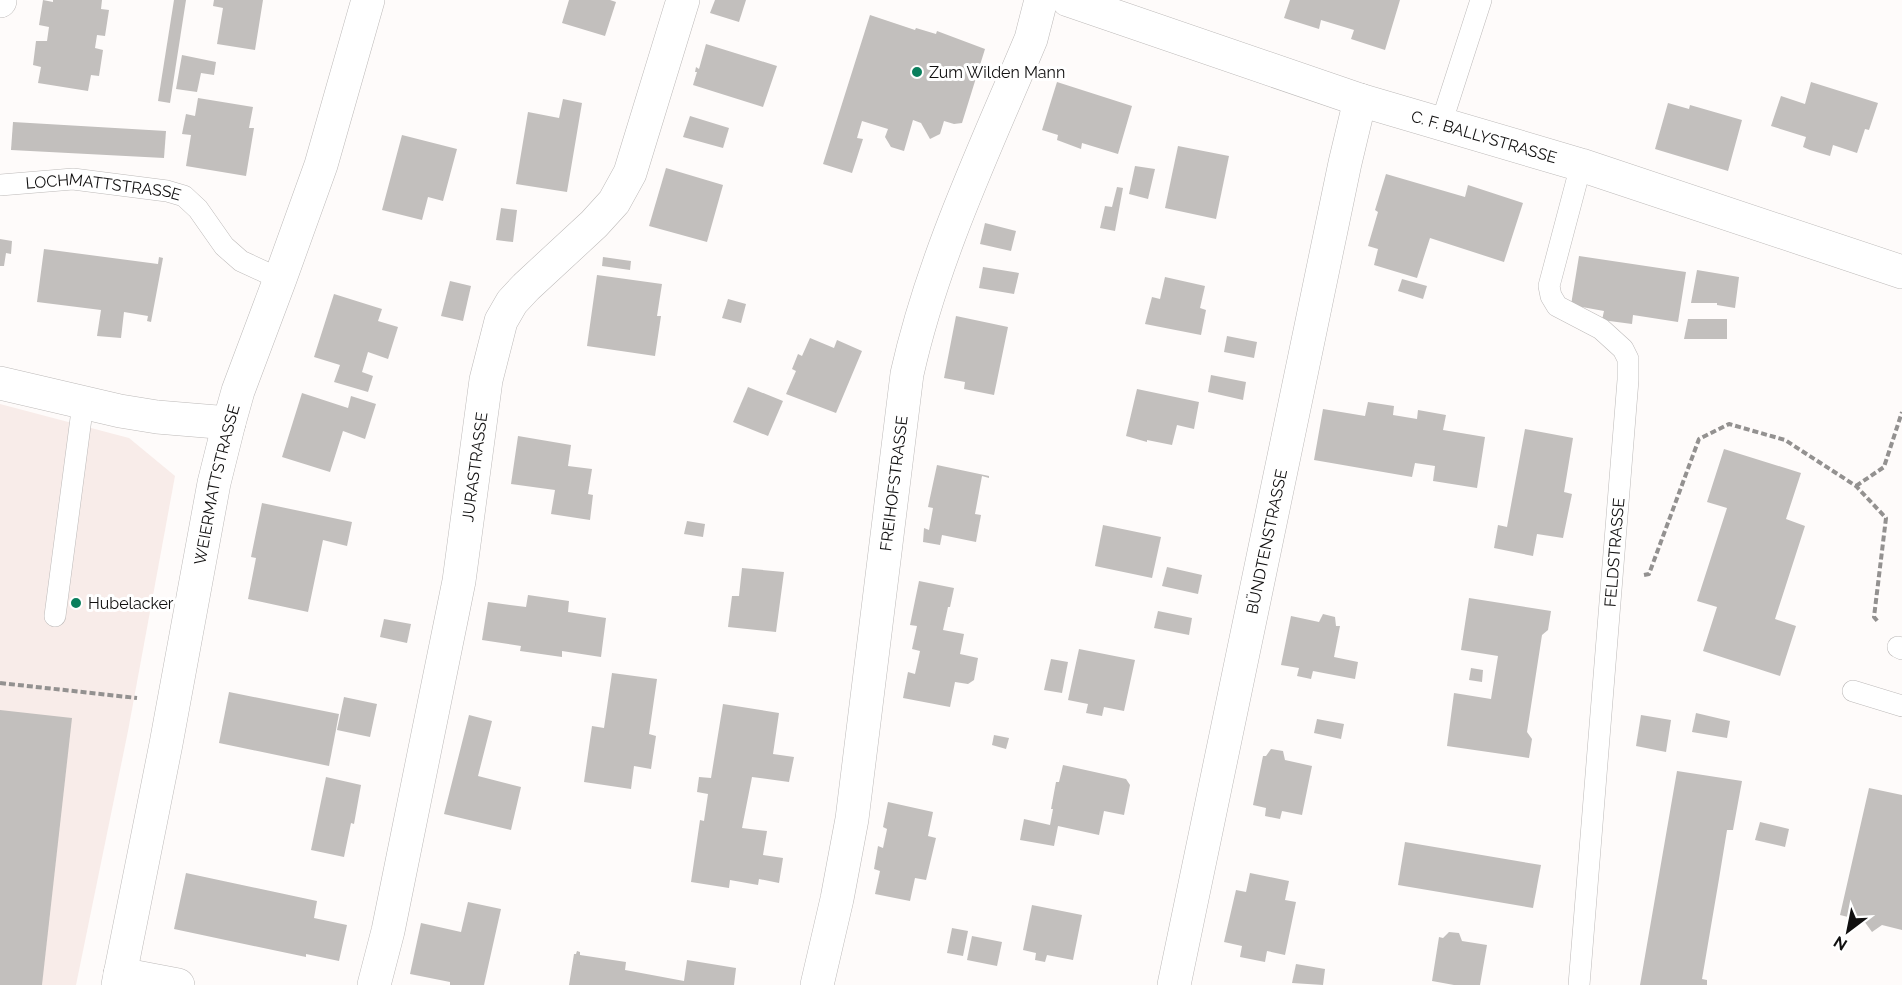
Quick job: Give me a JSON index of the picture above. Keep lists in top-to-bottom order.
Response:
{
  "streets": {
    "street": [
      "C. F. BALLYSTRASSE",
      "JURASTRASSE",
      "FREIHOFSTRASSE",
      "WEIERMATTSTRASSE",
      "BÜNDTENSTRASSE"
    ],
    "lane": ["LOCHMATTSTRASSE", "FELDSTRASSE"]
  },
  "crossings": [
    ["C. F. BALLYSTRASSE", "BÜNDTENSTRASSE"],
    ["C. F. BALLYSTRASSE", "FELDSTRASSE"],
    ["LOCHMATTSTRASSE", "WEIERMATTSTRASSE"]
  ],
  "places": ["Zum Wilden Mann", "Hubelacker"],
  "north": "bottom left"
}
